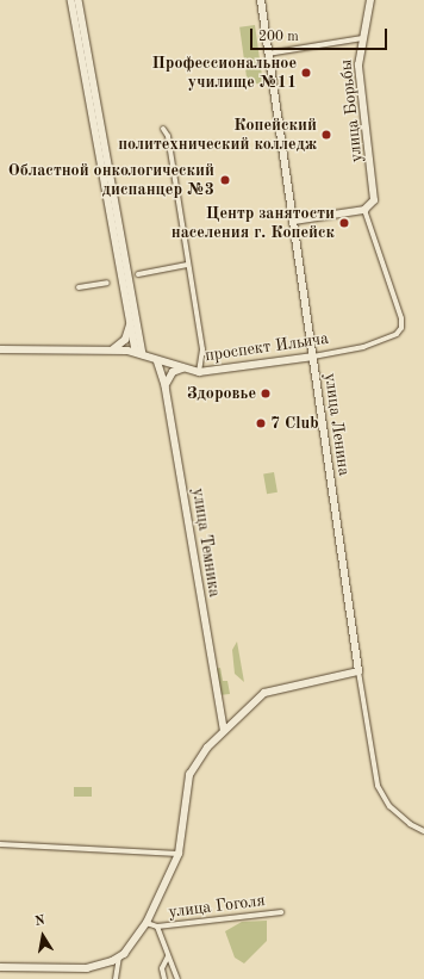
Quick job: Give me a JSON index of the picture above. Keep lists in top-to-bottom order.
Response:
{
  "streets": {
    "street": [
      "улица Борьбы",
      "проспект Ильича",
      "улица Ленина",
      "улица Темника",
      "улица Гоголя"
    ]
  },
  "crossings": [
    ["улица Борьбы", "проспект Ильича"],
    ["проспект Ильича", "улица Ленина"],
    ["проспект Ильича", "улица Темника"]
  ],
  "places": [
    "Профессиональное училище №11",
    "Копейский политехнический колледж",
    "Областной онкологический диспанцер №3",
    "Центр занятости населения г. Копейск",
    "Здоровье",
    "7 Club"
  ],
  "scale_bar": "200 m",
  "north": "top"
}
